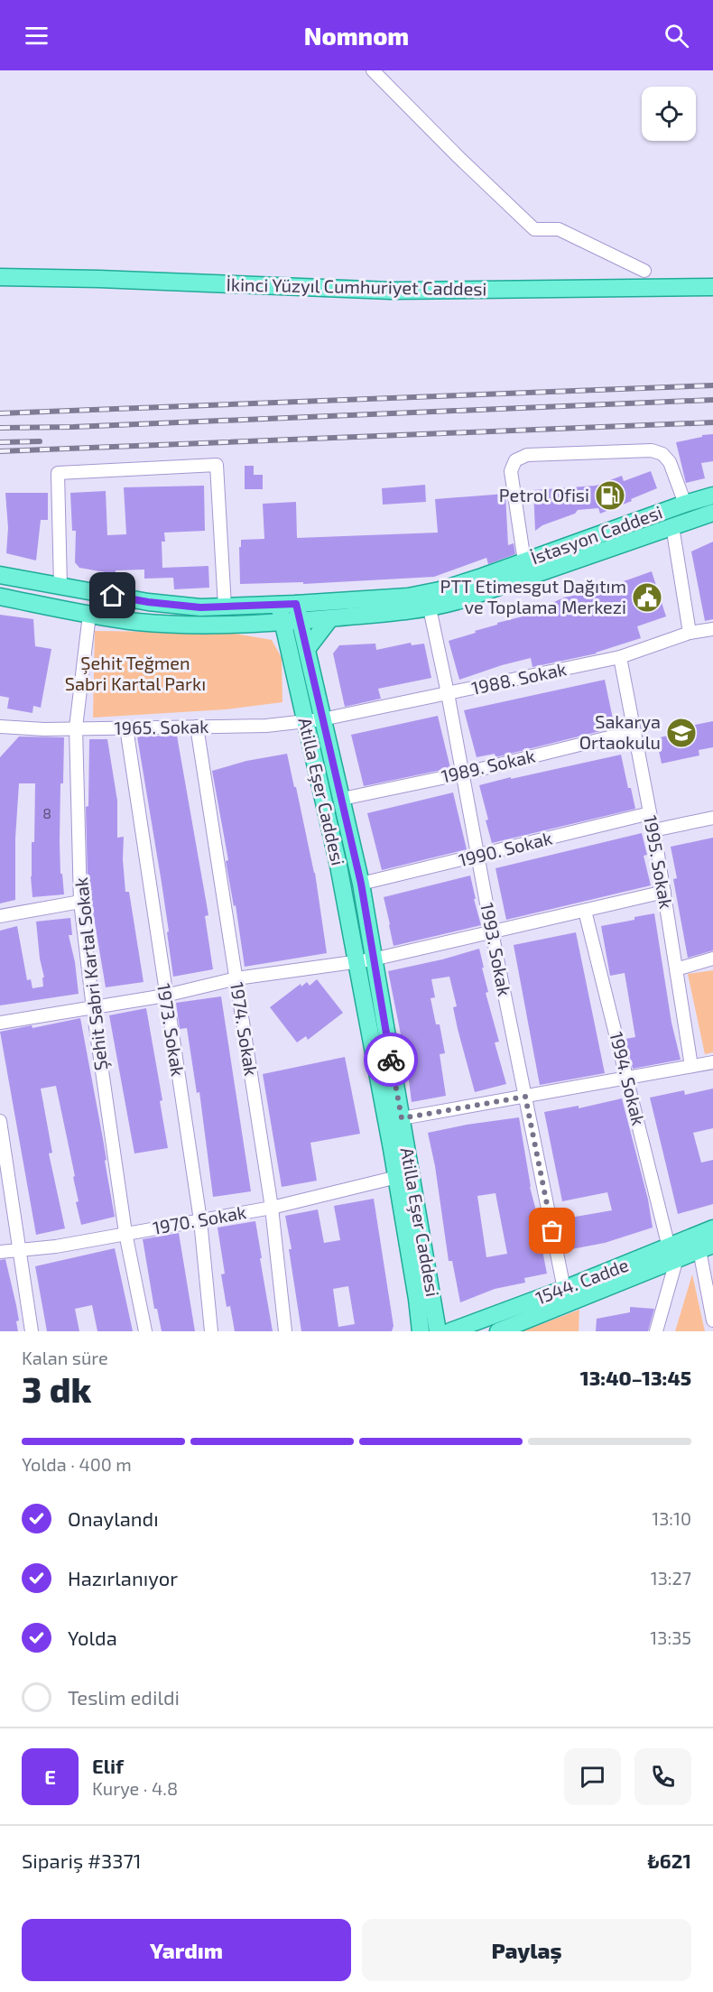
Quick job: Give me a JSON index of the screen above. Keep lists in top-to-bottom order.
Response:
{
  "streets": {
    "main road": [
      "İkinci Yüzyıl Cumhuriyet Caddesi",
      "İstasyon Caddesi",
      "Atilla Eşer Caddesi",
      "1544. Cadde"
    ],
    "street": [
      "1988. Sokak",
      "1965. Sokak",
      "1989. Sokak",
      "1990. Sokak",
      "1995. Sokak",
      "1993. Sokak",
      "Şehit Sabri Kartal Sokak",
      "1974. Sokak",
      "1973. Sokak",
      "1994. Sokak",
      "1970. Sokak"
    ]
  },
  "crossings": [
    ["İstasyon Caddesi", "Atilla Eşer Caddesi"],
    ["İstasyon Caddesi", "1993. Sokak"],
    ["İstasyon Caddesi", "Şehit Sabri Kartal Sokak"],
    ["1988. Sokak", "1965. Sokak"],
    ["1988. Sokak", "Atilla Eşer Caddesi"],
    ["1988. Sokak", "1995. Sokak"],
    ["1988. Sokak", "1993. Sokak"],
    ["1965. Sokak", "Atilla Eşer Caddesi"],
    ["1965. Sokak", "Şehit Sabri Kartal Sokak"],
    ["1965. Sokak", "1974. Sokak"],
    ["1965. Sokak", "1973. Sokak"],
    ["1989. Sokak", "Atilla Eşer Caddesi"],
    ["1989. Sokak", "1995. Sokak"],
    ["1989. Sokak", "1993. Sokak"],
    ["Atilla Eşer Caddesi", "1990. Sokak"],
    ["Atilla Eşer Caddesi", "1970. Sokak"],
    ["1990. Sokak", "1995. Sokak"],
    ["1990. Sokak", "1993. Sokak"],
    ["1993. Sokak", "1544. Cadde"],
    ["Şehit Sabri Kartal Sokak", "1970. Sokak"],
    ["1974. Sokak", "1970. Sokak"],
    ["1973. Sokak", "1970. Sokak"],
    ["1994. Sokak", "1544. Cadde"]
  ],
  "parks": ["Şehit Teğmen Sabri Kartal Parkı"],
  "places": {
    "fuel station": ["Petrol Ofisi"],
    "public building": ["PTT Etimesgut Dağıtım ve Toplama Merkezi"],
    "school or university": ["Sakarya Ortaokulu"]
  },
  "house_numbers": ["8"],
  "page": {
    "header": "Nomnom",
    "heading": ["3 dk", "Kalan süre", "13:40–13:45"],
    "panel": [
      "Elif",
      "Kurye · 4.8",
      "Sipariş #3371",
      "₺621"
    ],
    "bar": "Yolda · 400 m",
    "list": [
      ["Onaylandı", "13:10"],
      ["Hazırlanıyor", "13:27"],
      ["Yolda", "13:35"],
      "Teslim edildi"
    ],
    "round": "E",
    "buttons": ["Yardım", "Paylaş"]
  }
}
